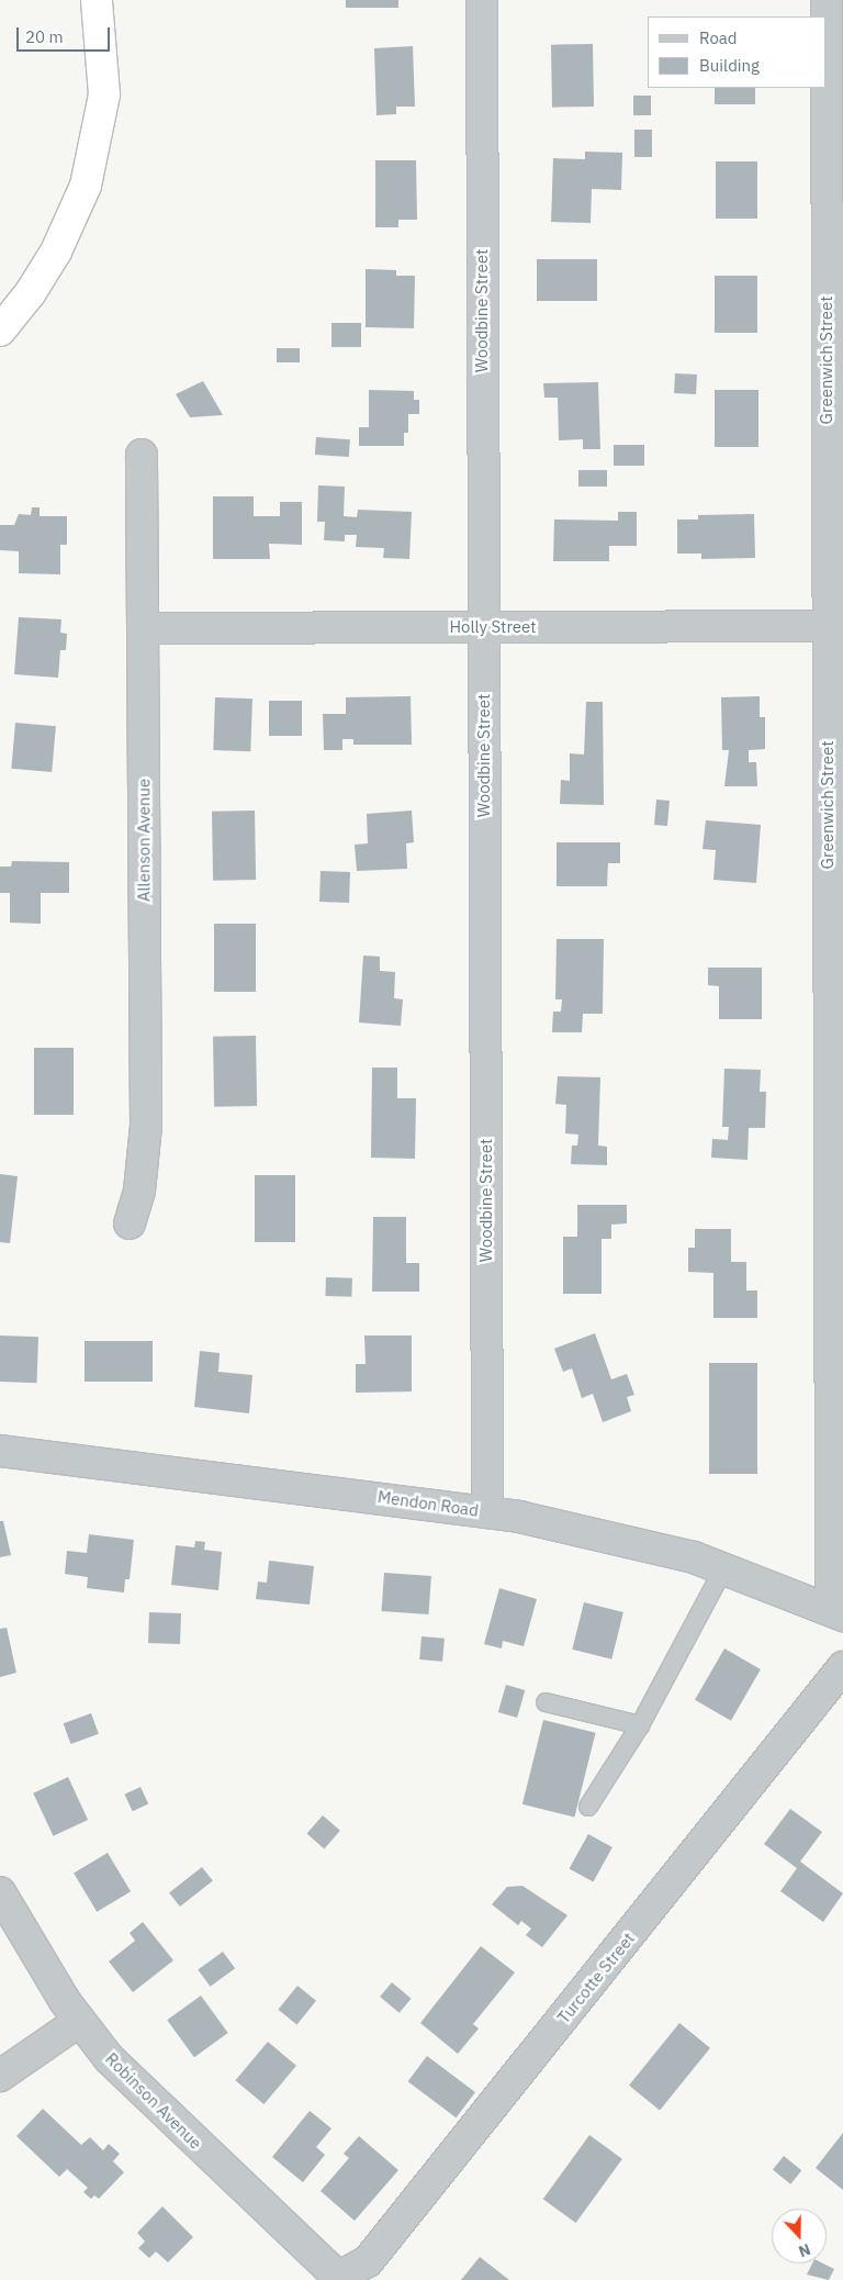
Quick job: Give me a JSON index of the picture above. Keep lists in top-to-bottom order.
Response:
{
  "streets": {
    "street": [
      "Woodbine Street",
      "Greenwich Street",
      "Holly Street",
      "Allenson Avenue",
      "Mendon Road",
      "Turcotte Street",
      "Robinson Avenue"
    ]
  },
  "crossings": [
    ["Woodbine Street", "Holly Street"],
    ["Woodbine Street", "Mendon Road"],
    ["Greenwich Street", "Holly Street"],
    ["Greenwich Street", "Mendon Road"],
    ["Holly Street", "Allenson Avenue"],
    ["Turcotte Street", "Robinson Avenue"]
  ],
  "legend": ["Road", "Building"],
  "scale_bar": "20 m",
  "north": "bottom"
}
